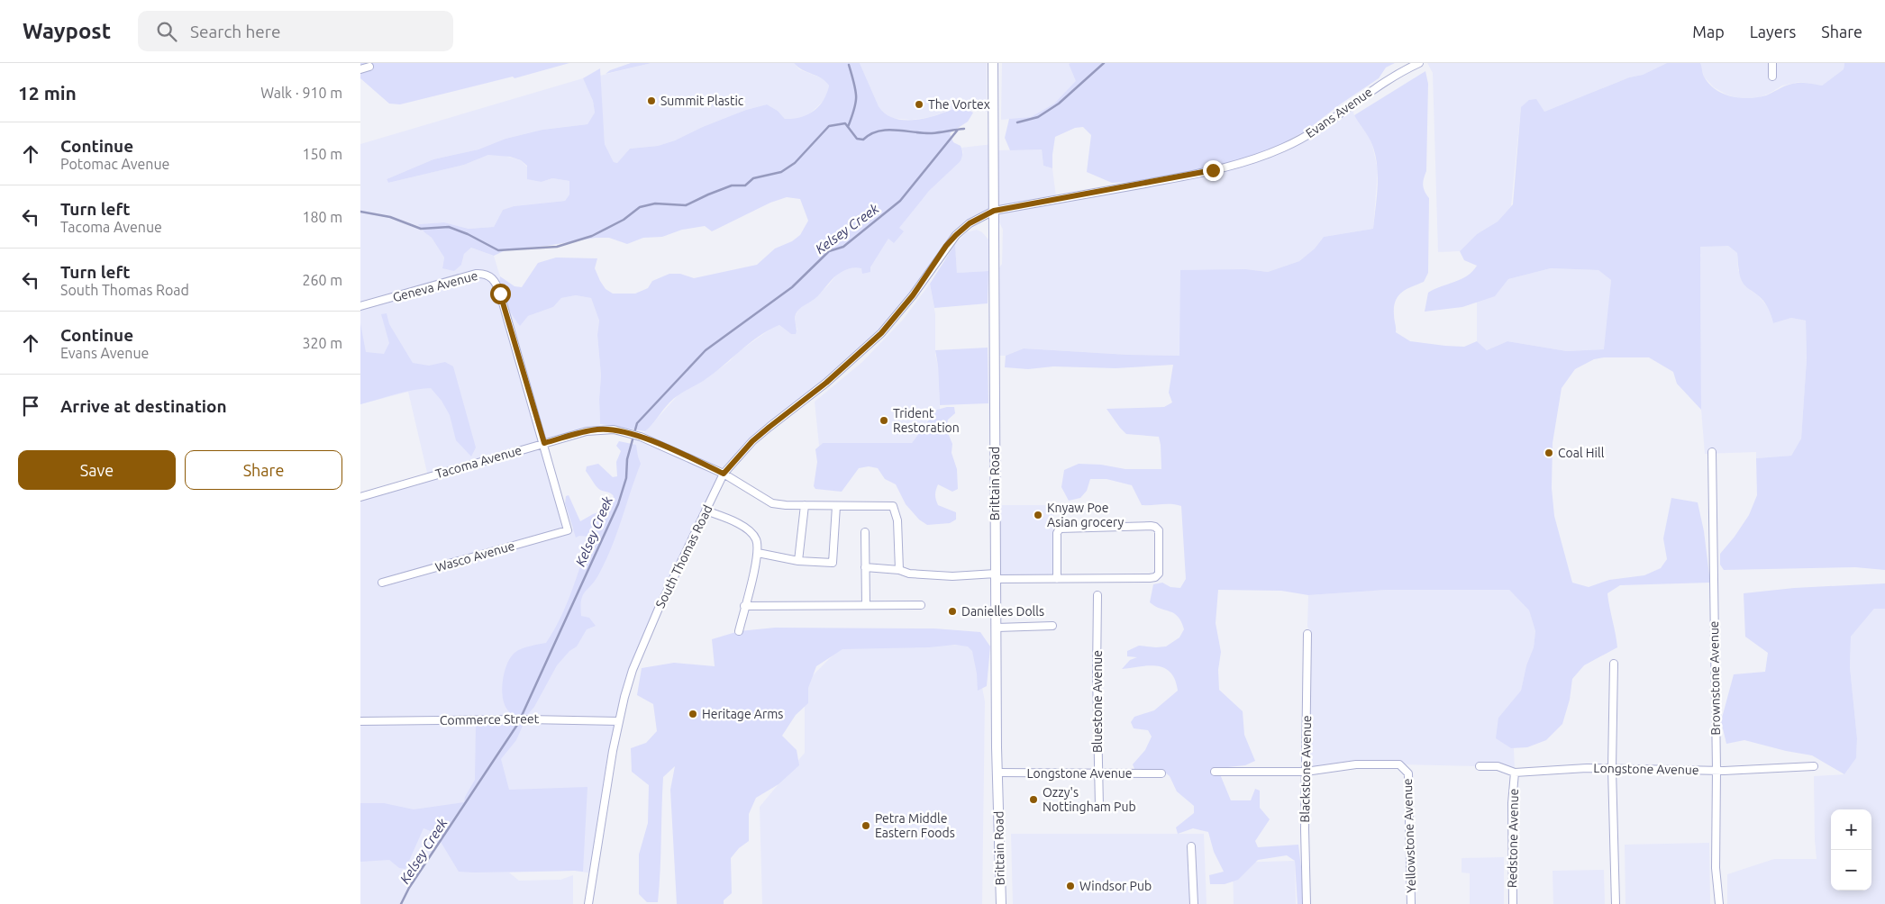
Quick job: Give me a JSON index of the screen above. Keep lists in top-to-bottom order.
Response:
{
  "streets": {
    "main road": ["Brittain Road"],
    "street": [
      "Evans Avenue",
      "Geneva Avenue",
      "Tacoma Avenue",
      "Wasco Avenue",
      "South Thomas Road",
      "Brownstone Avenue",
      "Bluestone Avenue",
      "Commerce Street",
      "Blackstone Avenue",
      "Longstone Avenue",
      "Yellowstone Avenue",
      "Redstone Avenue"
    ]
  },
  "crossings": [
    ["Evans Avenue", "Brittain Road"],
    ["Evans Avenue", "South Thomas Road"],
    ["Geneva Avenue", "Tacoma Avenue"],
    ["Geneva Avenue", "Wasco Avenue"],
    ["Tacoma Avenue", "Wasco Avenue"],
    ["Tacoma Avenue", "South Thomas Road"],
    ["Brittain Road", "Longstone Avenue"],
    ["South Thomas Road", "Commerce Street"],
    ["Brownstone Avenue", "Longstone Avenue"],
    ["Bluestone Avenue", "Longstone Avenue"],
    ["Blackstone Avenue", "Yellowstone Avenue"],
    ["Longstone Avenue", "Redstone Avenue"]
  ],
  "water": ["Kelsey Creek"],
  "places": [
    "Summit Plastic",
    "The Vortex",
    "Trident Restoration",
    "Coal Hill",
    "Knyaw Poe Asian grocery",
    "Danielles Dolls",
    "Heritage Arms",
    "Ozzy's Nottingham Pub",
    "Petra Middle Eastern Foods",
    "Windsor Pub"
  ],
  "page": {
    "header": "Waypost",
    "search": "Search here",
    "nav": ["Map", "Layers", "Share"],
    "heading": ["12 min", "Walk · 910 m"],
    "list": [
      ["Continue", "Potomac Avenue", "150 m"],
      ["Turn left", "Tacoma Avenue", "180 m"],
      ["Turn left", "South Thomas Road", "260 m"],
      ["Continue", "Evans Avenue", "320 m"],
      "Arrive at destination"
    ],
    "buttons": ["Save", "Share"],
    "map_buttons": ["+", "−"]
  }
}
